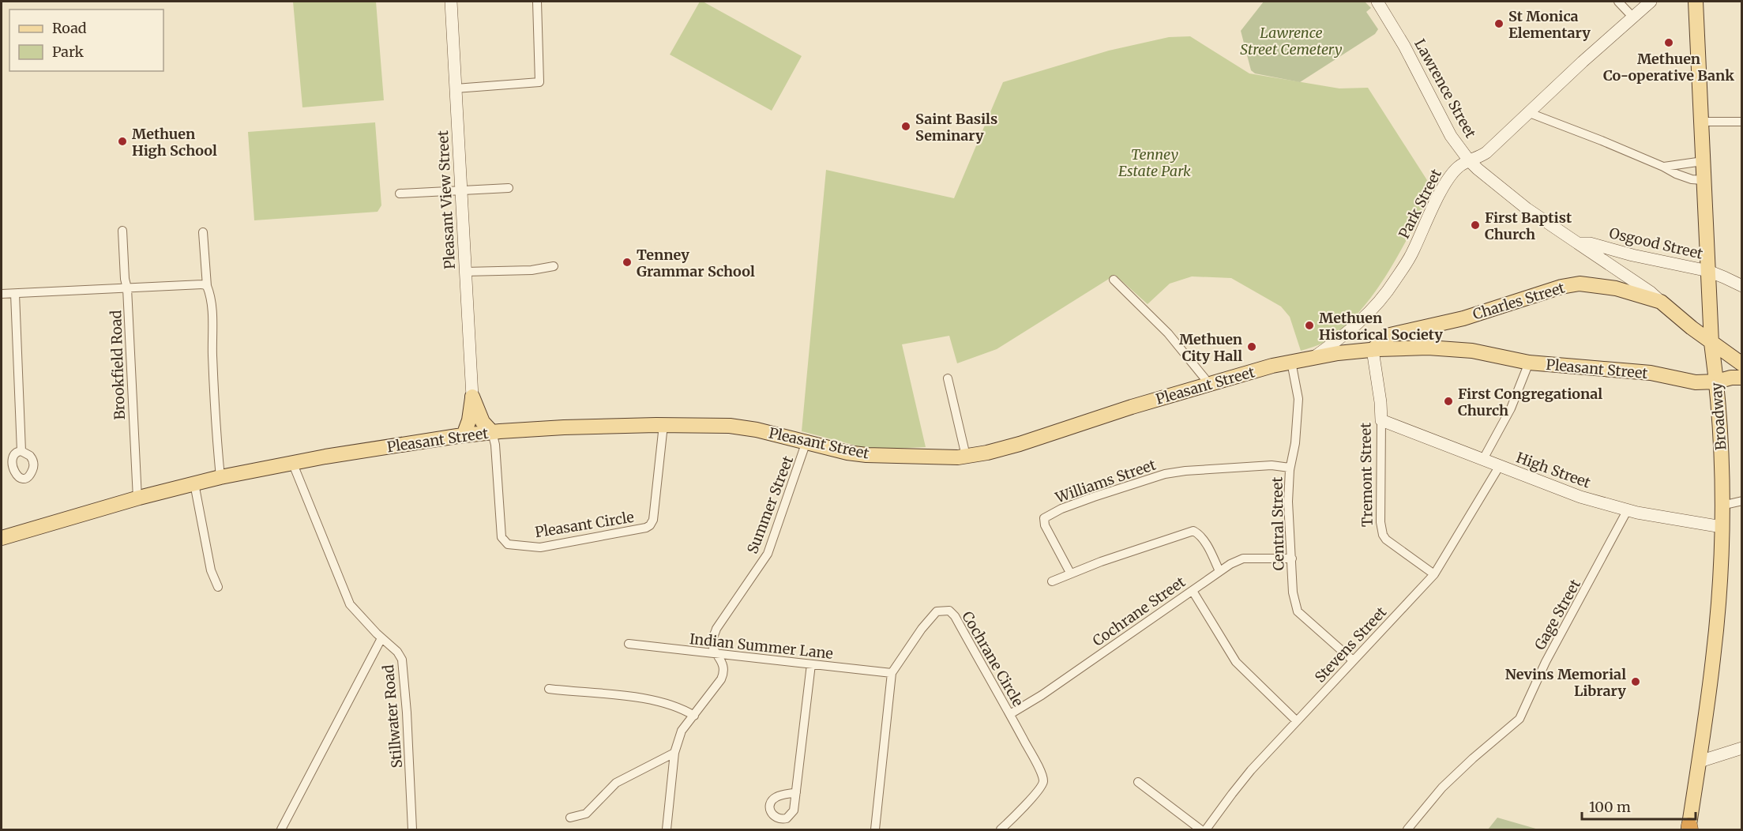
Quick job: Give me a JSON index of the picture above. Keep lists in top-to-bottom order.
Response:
{
  "streets": {
    "main road": [
      "Lawrence Street",
      "Pleasant View Street",
      "Park Street",
      "Osgood Street",
      "Charles Street",
      "Pleasant Street",
      "Broadway",
      "High Street",
      "Tremont Street"
    ],
    "street": [
      "Brookfield Road",
      "Williams Street",
      "Summer Street",
      "Central Street",
      "Pleasant Circle",
      "Cochrane Street",
      "Gage Street",
      "Stevens Street",
      "Indian Summer Lane",
      "Cochrane Circle",
      "Stillwater Road"
    ]
  },
  "crossings": [
    ["Lawrence Street", "Park Street"],
    ["Lawrence Street", "Osgood Street"],
    ["Park Street", "Pleasant Street"],
    ["Osgood Street", "Broadway"],
    ["Charles Street", "Pleasant Street"],
    ["Charles Street", "Broadway"],
    ["Charles Street", "Tremont Street"],
    ["Brookfield Road", "Pleasant Street"],
    ["Pleasant Street", "Broadway"],
    ["Pleasant Street", "Tremont Street"],
    ["Pleasant Street", "Summer Street"],
    ["Pleasant Street", "Central Street"],
    ["Pleasant Street", "Pleasant Circle"],
    ["Pleasant Street", "Stillwater Road"],
    ["Broadway", "High Street"],
    ["High Street", "Tremont Street"],
    ["High Street", "Gage Street"],
    ["High Street", "Stevens Street"],
    ["Tremont Street", "Stevens Street"],
    ["Williams Street", "Central Street"],
    ["Summer Street", "Indian Summer Lane"],
    ["Central Street", "Cochrane Street"],
    ["Central Street", "Stevens Street"],
    ["Cochrane Street", "Cochrane Circle"],
    ["Indian Summer Lane", "Cochrane Circle"]
  ],
  "parks": ["Lawrence Street Cemetery", "Tenney Estate Park"],
  "places": [
    "St Monica Elementary",
    "Methuen Co-operative Bank",
    "Saint Basils Seminary",
    "Methuen High School",
    "First Baptist Church",
    "Tenney Grammar School",
    "Methuen Historical Society",
    "Methuen City Hall",
    "First Congregational Church",
    "Nevins Memorial Library"
  ],
  "legend": ["Road", "Park"],
  "scale_bar": "100 m"
}
